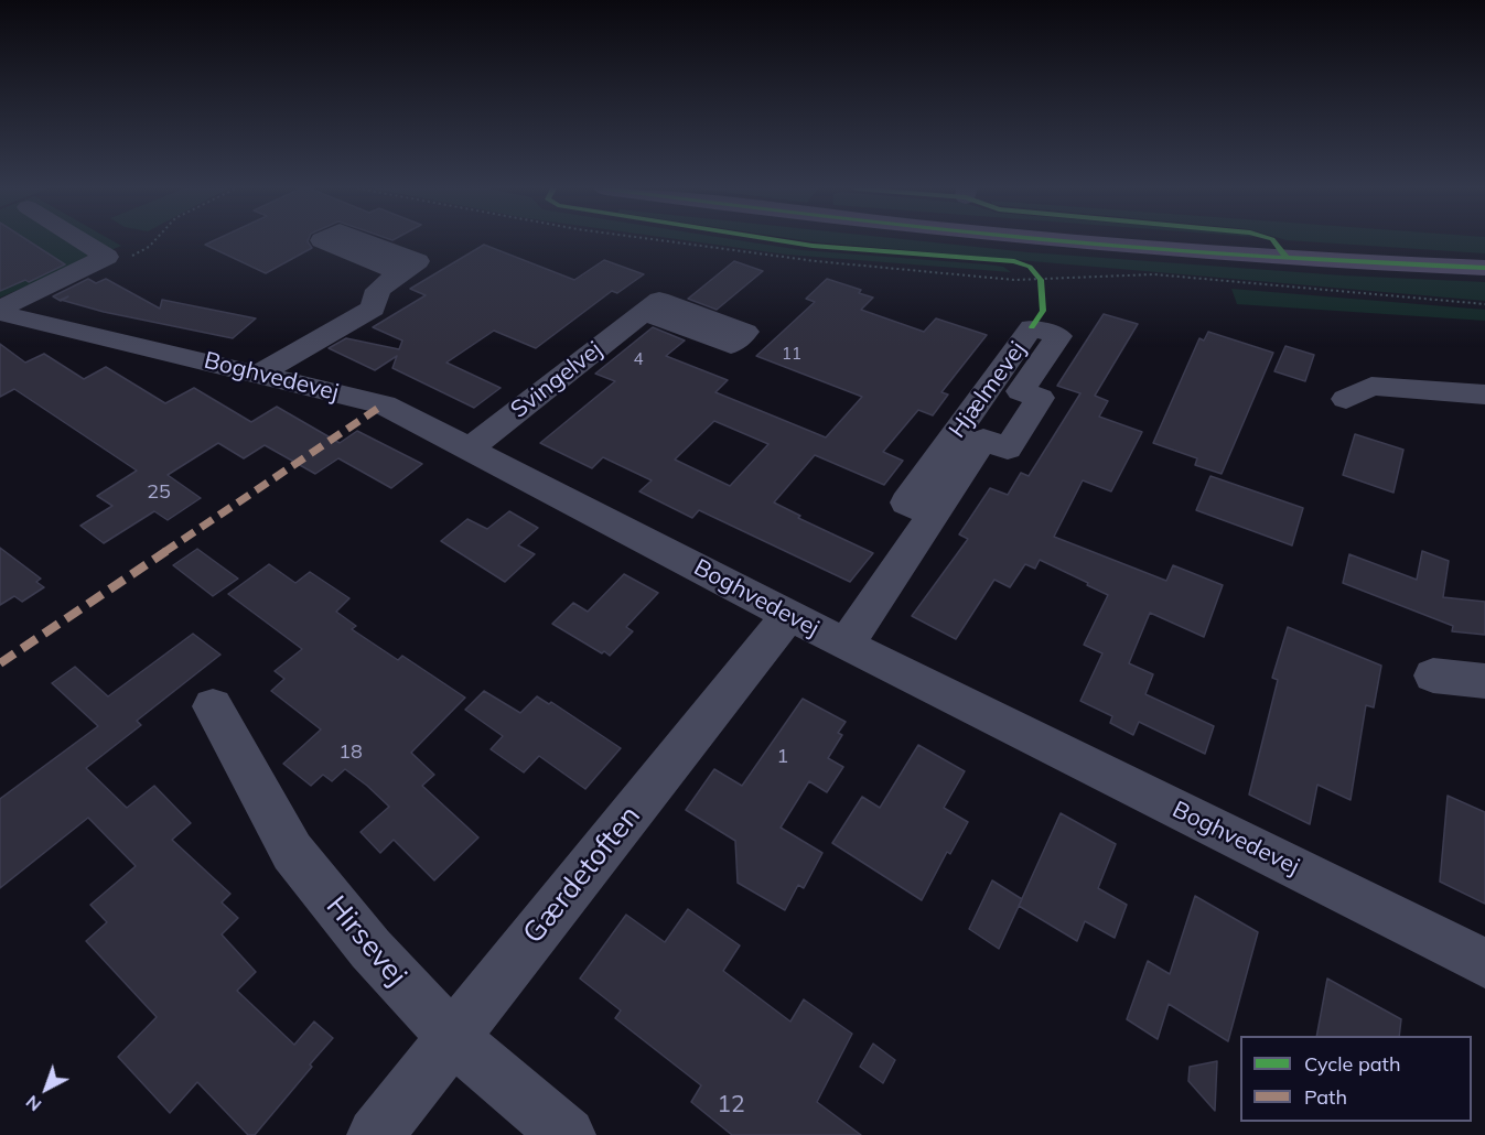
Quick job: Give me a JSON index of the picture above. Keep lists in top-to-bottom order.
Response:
{
  "streets": {
    "street": [
      "Boghvedevej",
      "Svingelvej",
      "Hjælmevej",
      "Gærdetoften",
      "Hirsevej"
    ]
  },
  "crossings": [
    ["Boghvedevej", "Svingelvej"],
    ["Boghvedevej", "Hjælmevej"],
    ["Boghvedevej", "Gærdetoften"],
    ["Gærdetoften", "Hirsevej"]
  ],
  "house_numbers": [
    "11",
    "4",
    "25",
    "18",
    "1",
    "12"
  ],
  "legend": ["Cycle path", "Path"],
  "north": "bottom left"
}
